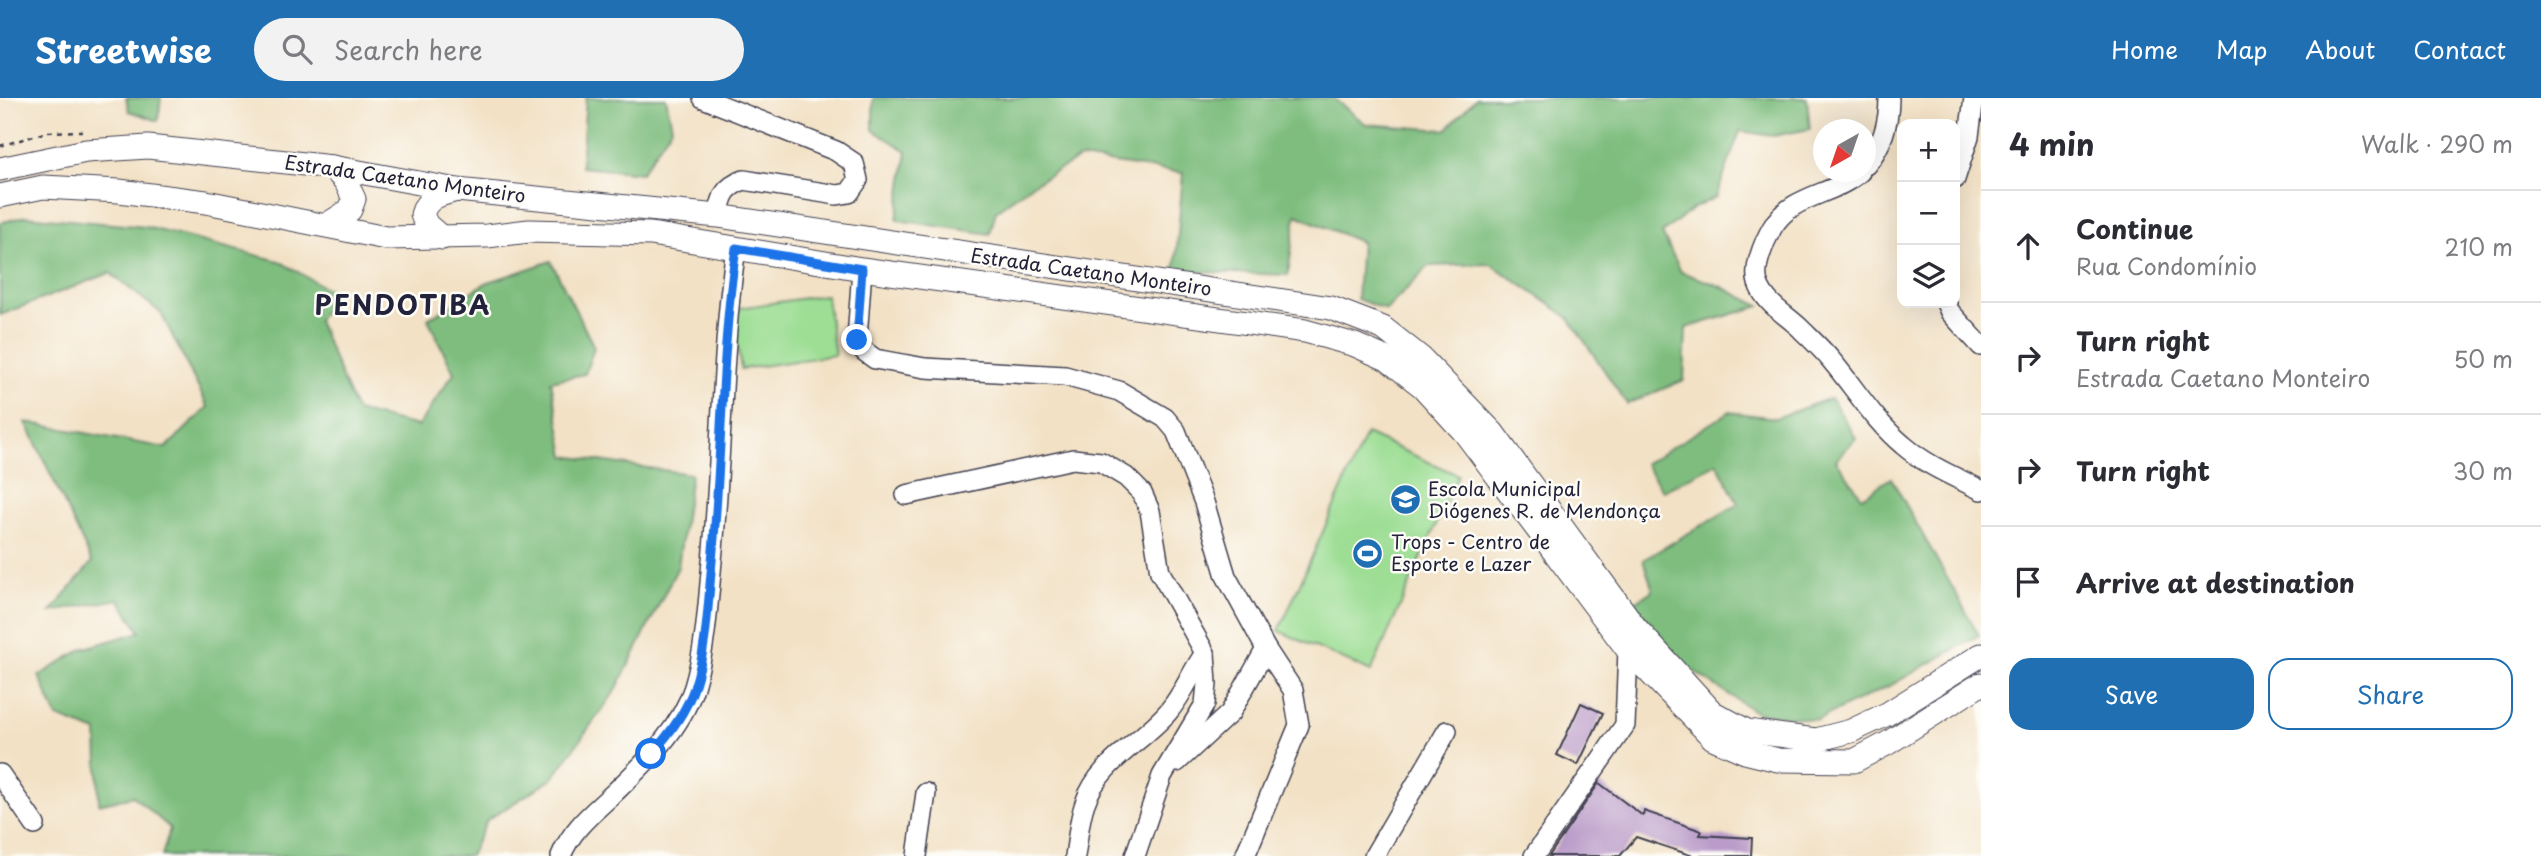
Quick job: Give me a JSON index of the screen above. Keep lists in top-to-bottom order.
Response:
{
  "streets": {
    "main road": ["Estrada Caetano Monteiro"]
  },
  "districts": ["PENDOTIBA"],
  "places": {
    "school or university": ["Escola Municipal Diógenes R. de Mendonça"],
    "sports": ["Trops - Centro de Esporte e Lazer"]
  },
  "north": "bottom left",
  "page": {
    "header": "Streetwise",
    "search": "Search here",
    "nav": [
      "Home",
      "Map",
      "About",
      "Contact"
    ],
    "heading": ["4 min", "Walk · 290 m"],
    "map_buttons": ["+", "−"],
    "list": [
      ["Continue", "Rua Condomínio", "210 m"],
      ["Turn right", "Estrada Caetano Monteiro", "50 m"],
      ["Turn right", "30 m"],
      "Arrive at destination"
    ],
    "buttons": ["Save", "Share"]
  }
}
